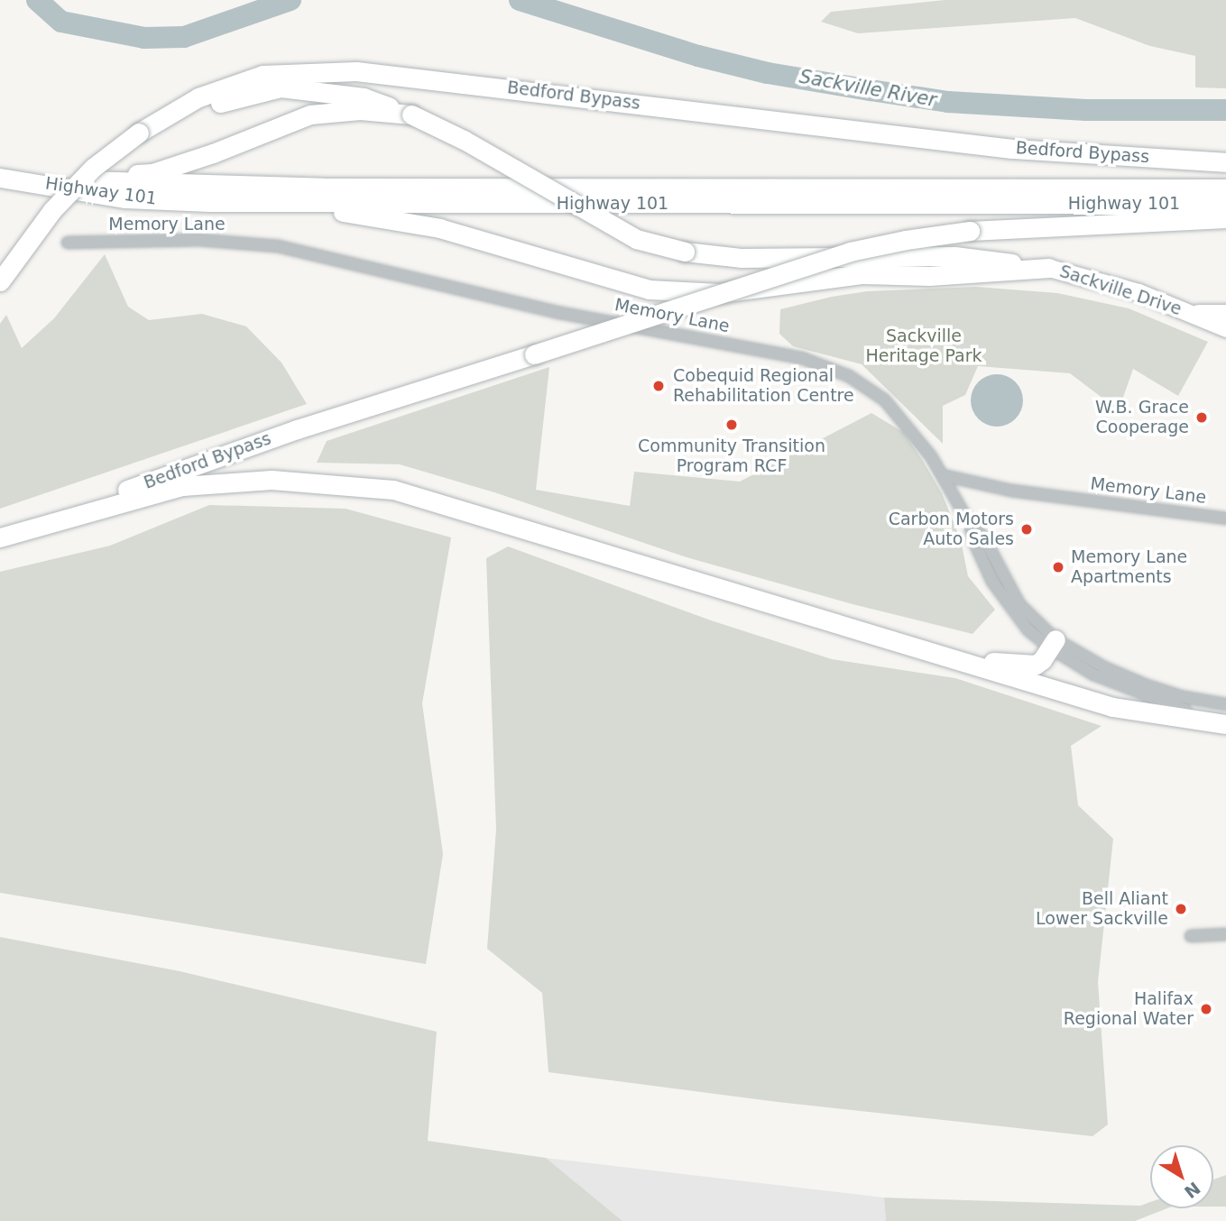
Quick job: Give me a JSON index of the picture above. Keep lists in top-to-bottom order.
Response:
{
  "streets": {
    "highway": ["Bedford Bypass", "Highway 101"],
    "main road": ["Sackville Drive"],
    "street": ["Memory Lane"]
  },
  "water": ["Sackville River"],
  "parks": ["Sackville Heritage Park"],
  "places": [
    "Cobequid Regional Rehabilitation Centre",
    "W.B. Grace Cooperage",
    "Community Transition Program RCF",
    "Carbon Motors Auto Sales",
    "Memory Lane Apartments",
    "Bell Aliant Lower Sackville",
    "Halifax Regional Water"
  ],
  "north": "bottom right"
}
